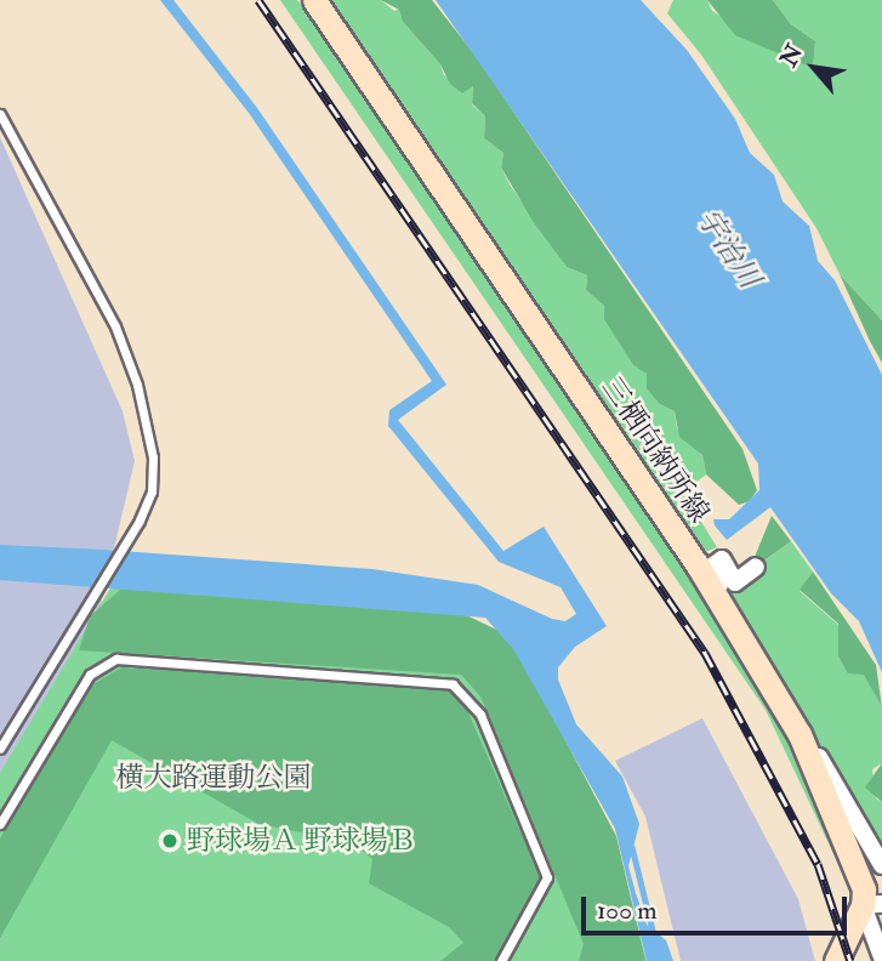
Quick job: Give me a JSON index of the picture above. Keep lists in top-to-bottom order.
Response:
{
  "streets": {
    "main road": ["三栖向納所線"]
  },
  "water": ["宇治川"],
  "parks": ["横大路運動公園"],
  "places": ["野球場Ａ 野球場Ｂ"],
  "scale_bar": "100 m",
  "north": "top left"
}
